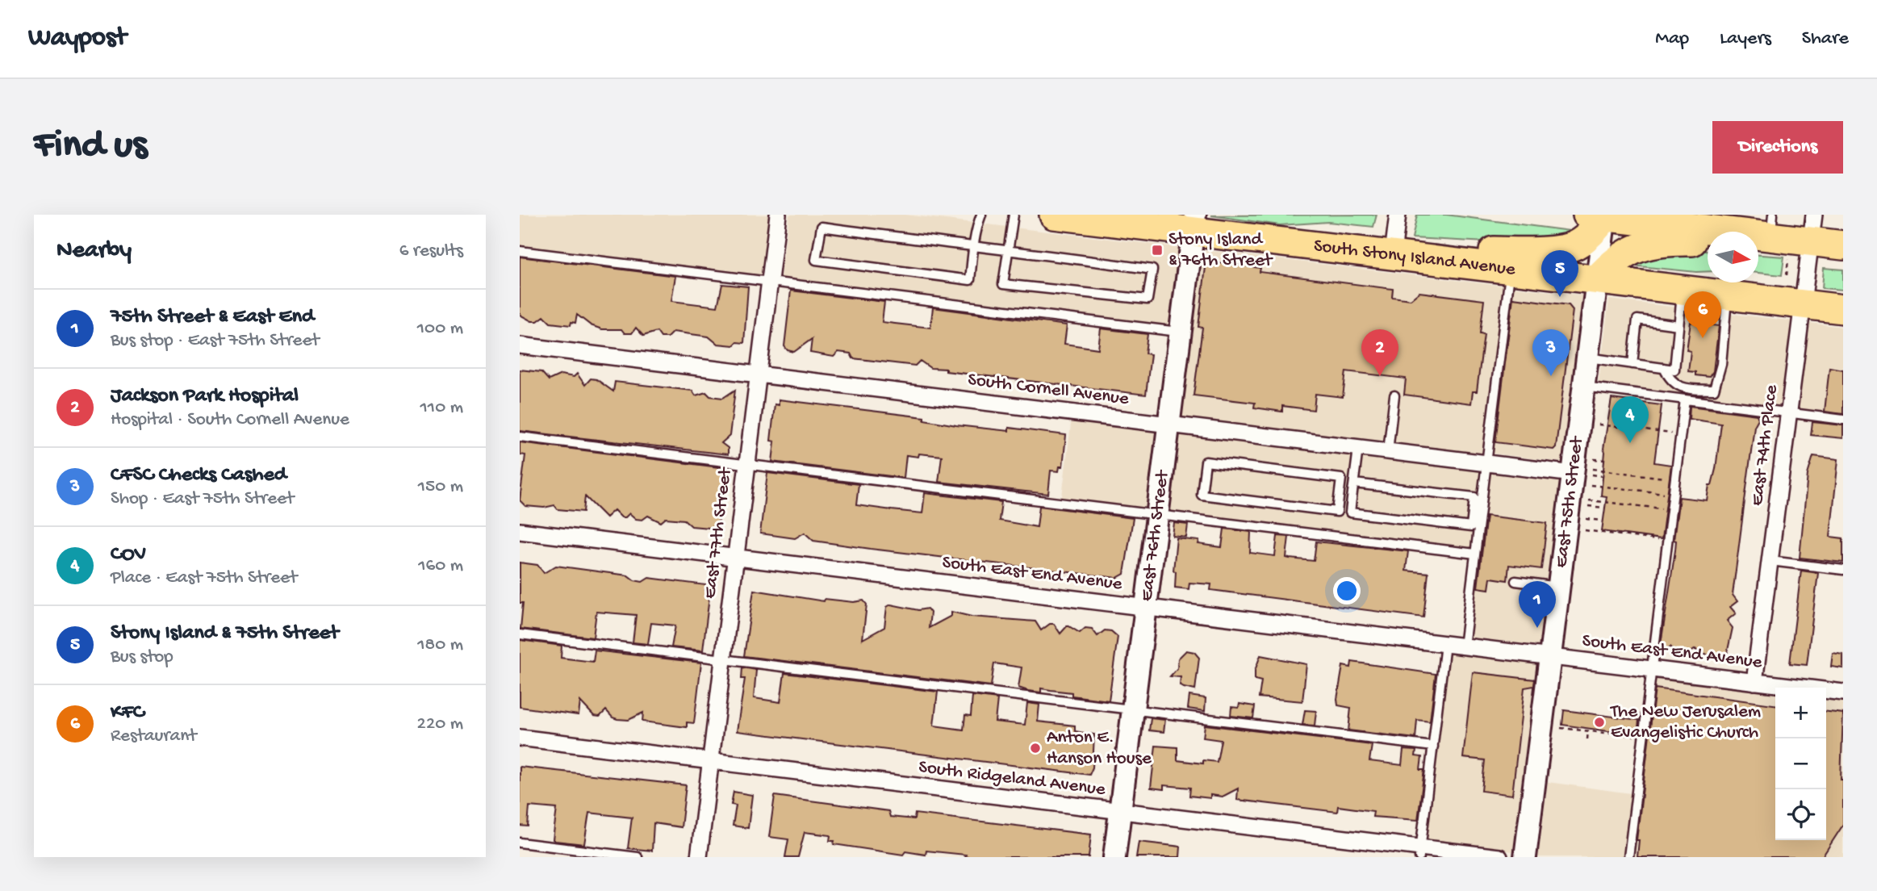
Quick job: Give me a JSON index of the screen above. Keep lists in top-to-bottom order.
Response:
{
  "streets": {
    "highway": ["South Stony Island Avenue"],
    "main road": ["East 75th Street", "East 76th Street"],
    "street": [
      "South Cornell Avenue",
      "East 74th Place",
      "East 77th Street",
      "South East End Avenue",
      "South Ridgeland Avenue"
    ]
  },
  "crossings": [
    ["South Stony Island Avenue", "East 74th Place"],
    ["South Stony Island Avenue", "East 75th Street"],
    ["South Stony Island Avenue", "East 76th Street"],
    ["South Cornell Avenue", "East 75th Street"],
    ["South Cornell Avenue", "East 77th Street"],
    ["South Cornell Avenue", "East 76th Street"],
    ["East 74th Place", "South East End Avenue"],
    ["East 75th Street", "South East End Avenue"],
    ["East 77th Street", "South East End Avenue"],
    ["East 77th Street", "South Ridgeland Avenue"],
    ["East 76th Street", "South East End Avenue"],
    ["East 76th Street", "South Ridgeland Avenue"]
  ],
  "places": {
    "transit": ["Stony Island & 76th Street"],
    "other": ["The New Jerusalem Evangelistic Church", "Anton E. Hanson House"]
  },
  "north": "right",
  "page": {
    "header": "Waypost",
    "nav": ["Map", "Layers", "Share"],
    "buttons": "Directions",
    "title": "Find us",
    "heading": ["Nearby", "6 results"],
    "pins": [
      "5",
      "6",
      "2",
      "3",
      "4",
      "1"
    ],
    "list": [
      {
        "mark": "1",
        "name": "75th Street & East End",
        "note": "Bus stop · East 75th Street",
        "value": "100 m"
      },
      {
        "mark": "2",
        "name": "Jackson Park Hospital",
        "note": "Hospital · South Cornell Avenue",
        "value": "110 m"
      },
      {
        "mark": "3",
        "name": "CFSC Checks Cashed",
        "note": "Shop · East 75th Street",
        "value": "150 m"
      },
      {
        "mark": "4",
        "name": "COV",
        "note": "Place · East 75th Street",
        "value": "160 m"
      },
      {
        "mark": "5",
        "name": "Stony Island & 75th Street",
        "note": "Bus stop",
        "value": "180 m"
      },
      {
        "mark": "6",
        "name": "KFC",
        "note": "Restaurant",
        "value": "220 m"
      }
    ],
    "map_buttons": ["+", "−"]
  }
}
